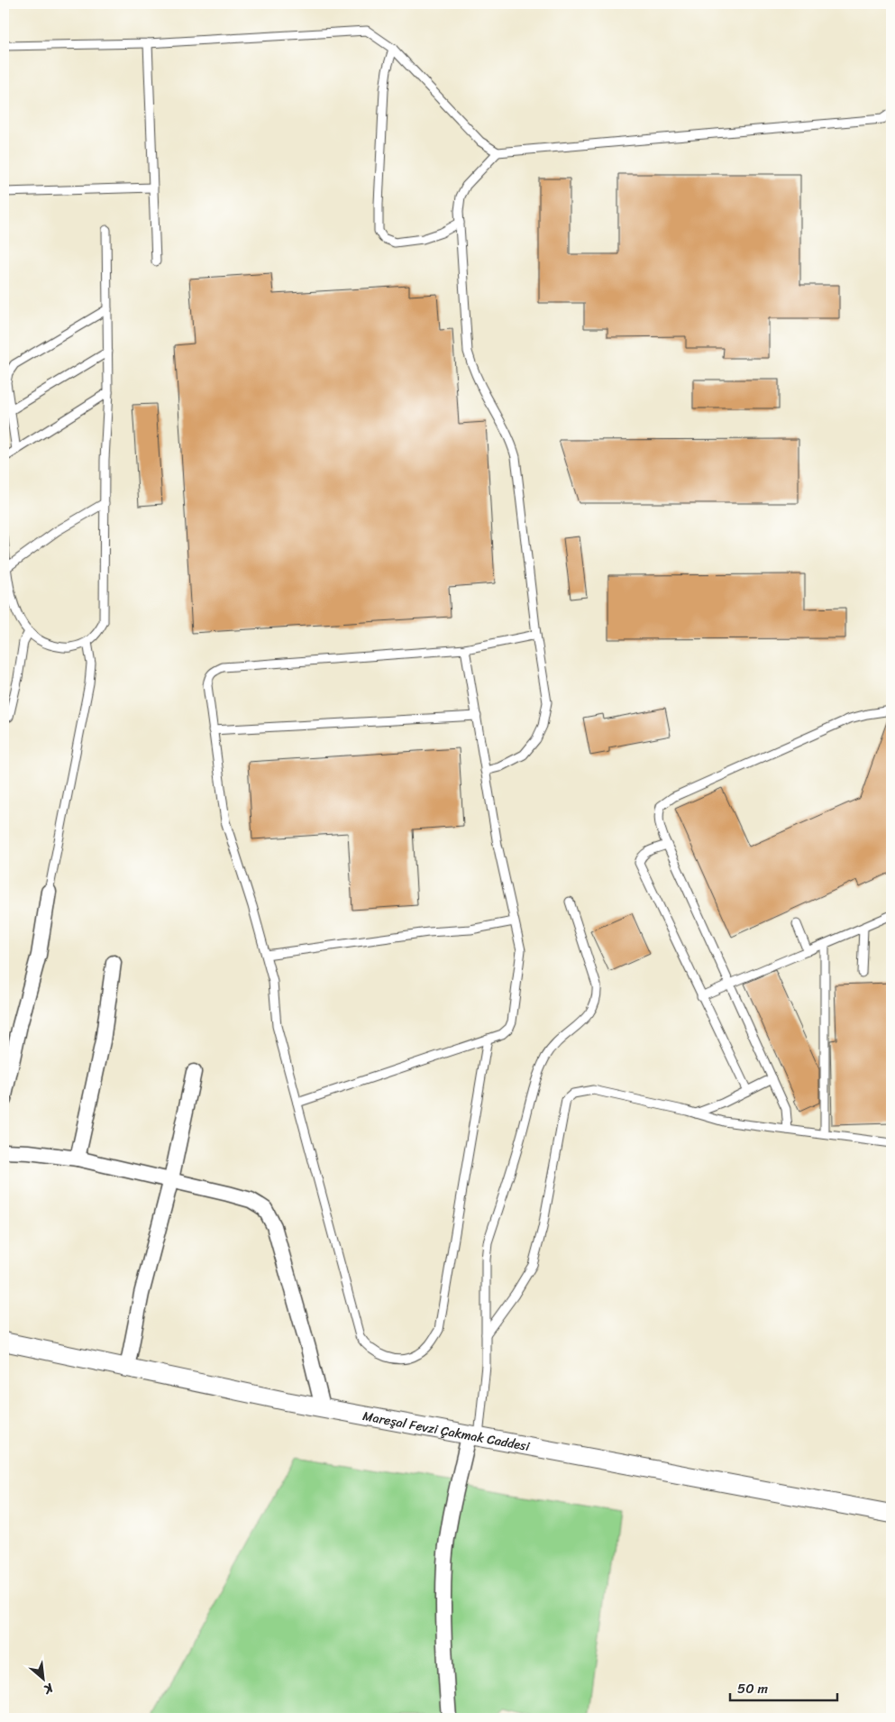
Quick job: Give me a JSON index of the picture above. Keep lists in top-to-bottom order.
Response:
{
  "streets": {
    "street": ["Mareşal Fevzi Çakmak Caddesi"]
  },
  "scale_bar": "50 m",
  "north": "bottom right"
}
